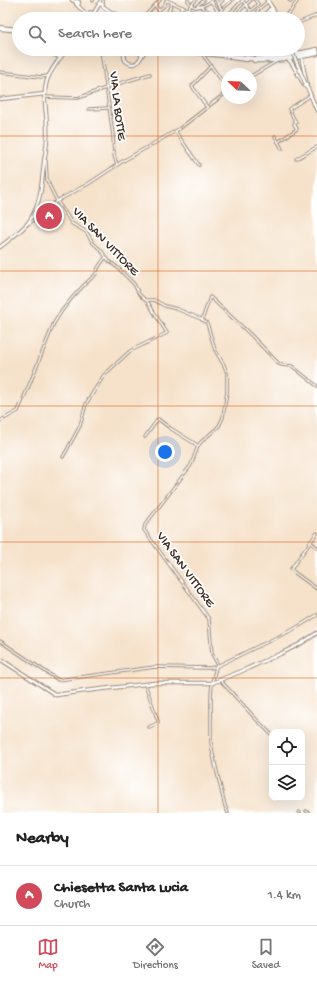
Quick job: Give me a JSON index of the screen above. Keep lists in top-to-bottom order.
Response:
{
  "streets": {
    "street": ["VIA LA BOTTE", "VIA SAN VITTORE"]
  },
  "north": "top left",
  "page": {
    "search": "Search here",
    "pins": "A",
    "heading": "Nearby",
    "list": [
      {
        "mark": "A",
        "name": "Chiesetta Santa Lucia",
        "note": "Church",
        "value": "1.4 km"
      }
    ],
    "nav": ["Map", "Directions", "Saved"]
  }
}
